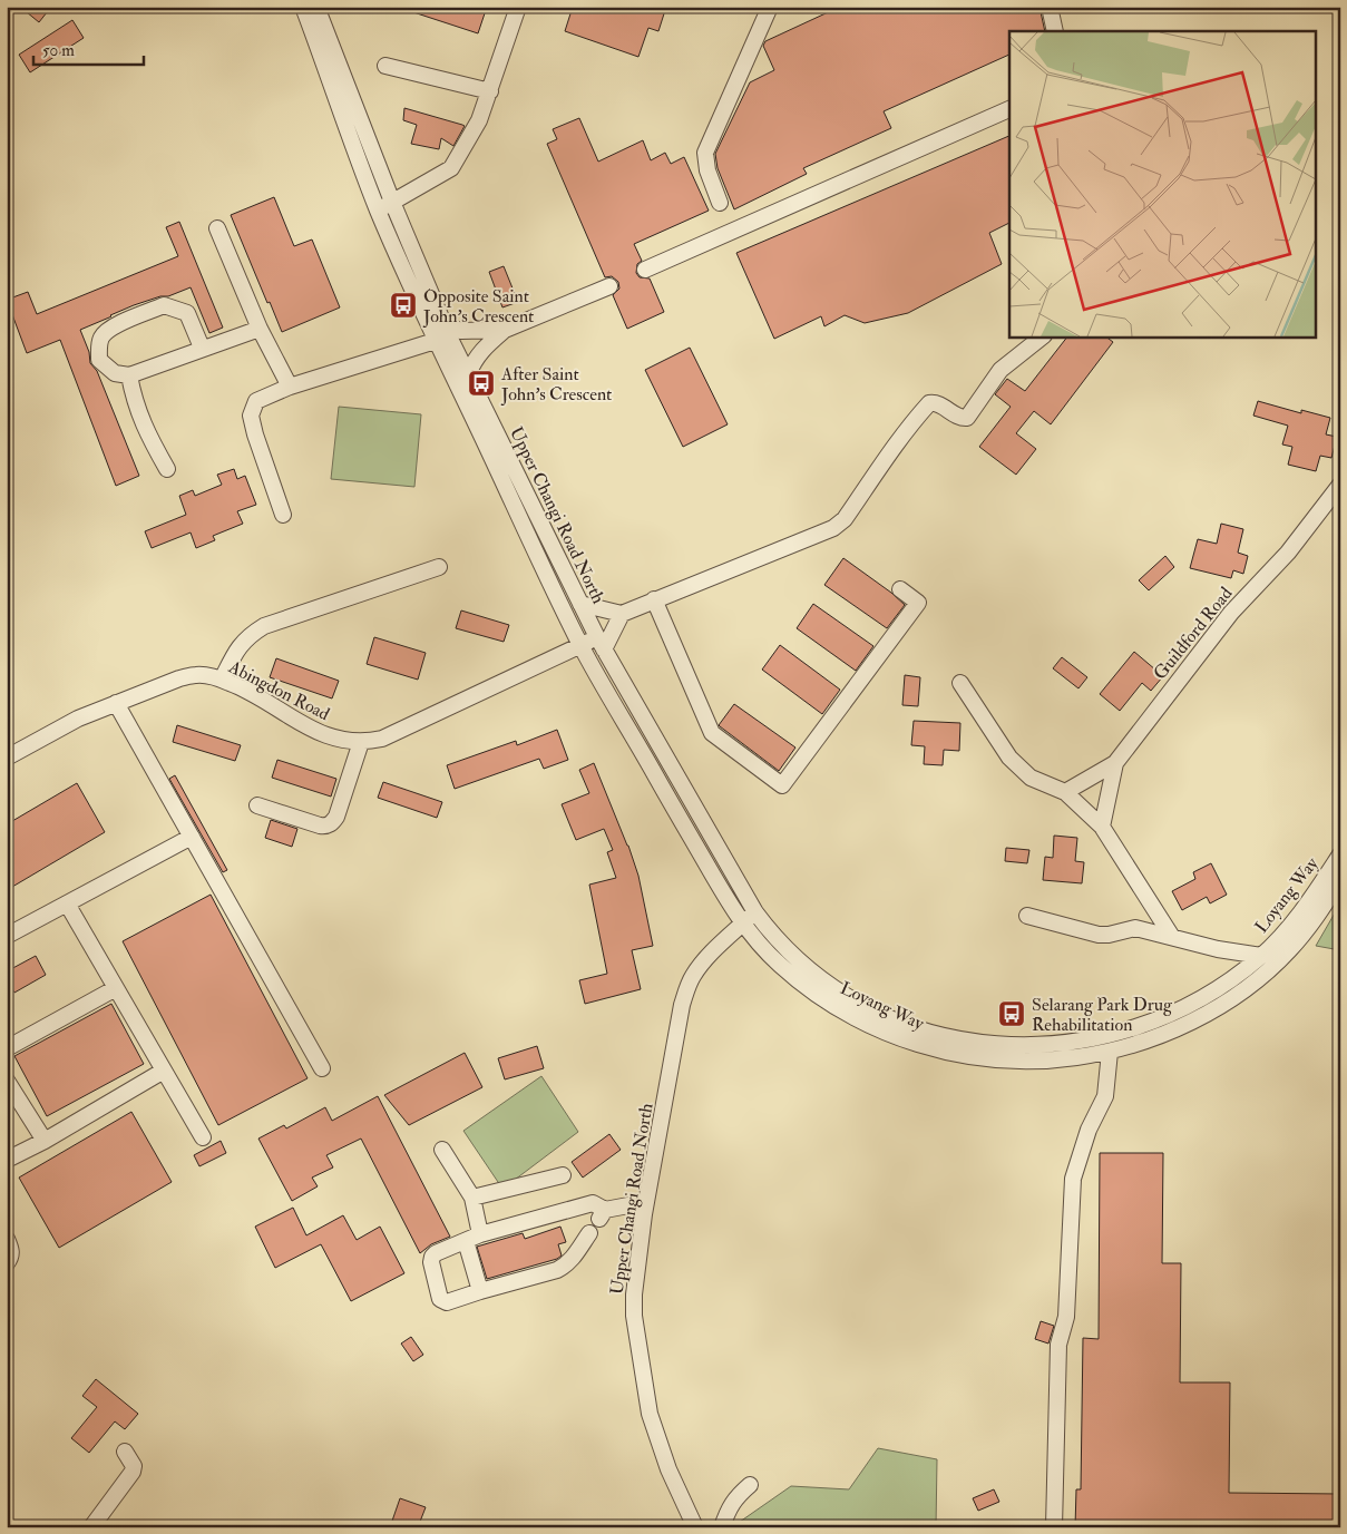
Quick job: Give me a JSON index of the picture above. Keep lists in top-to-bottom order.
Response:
{
  "streets": {
    "street": [
      "Upper Changi Road North",
      "Guildford Road",
      "Abingdon Road",
      "Loyang Way"
    ]
  },
  "crossings": [
    ["Upper Changi Road North", "Abingdon Road"],
    ["Upper Changi Road North", "Loyang Way"]
  ],
  "places": {
    "bus stop": ["Opposite Saint John's Crescent", "After Saint John's Crescent", "Selarang Park Drug Rehabilitation"]
  },
  "scale_bar": "50 m"
}
